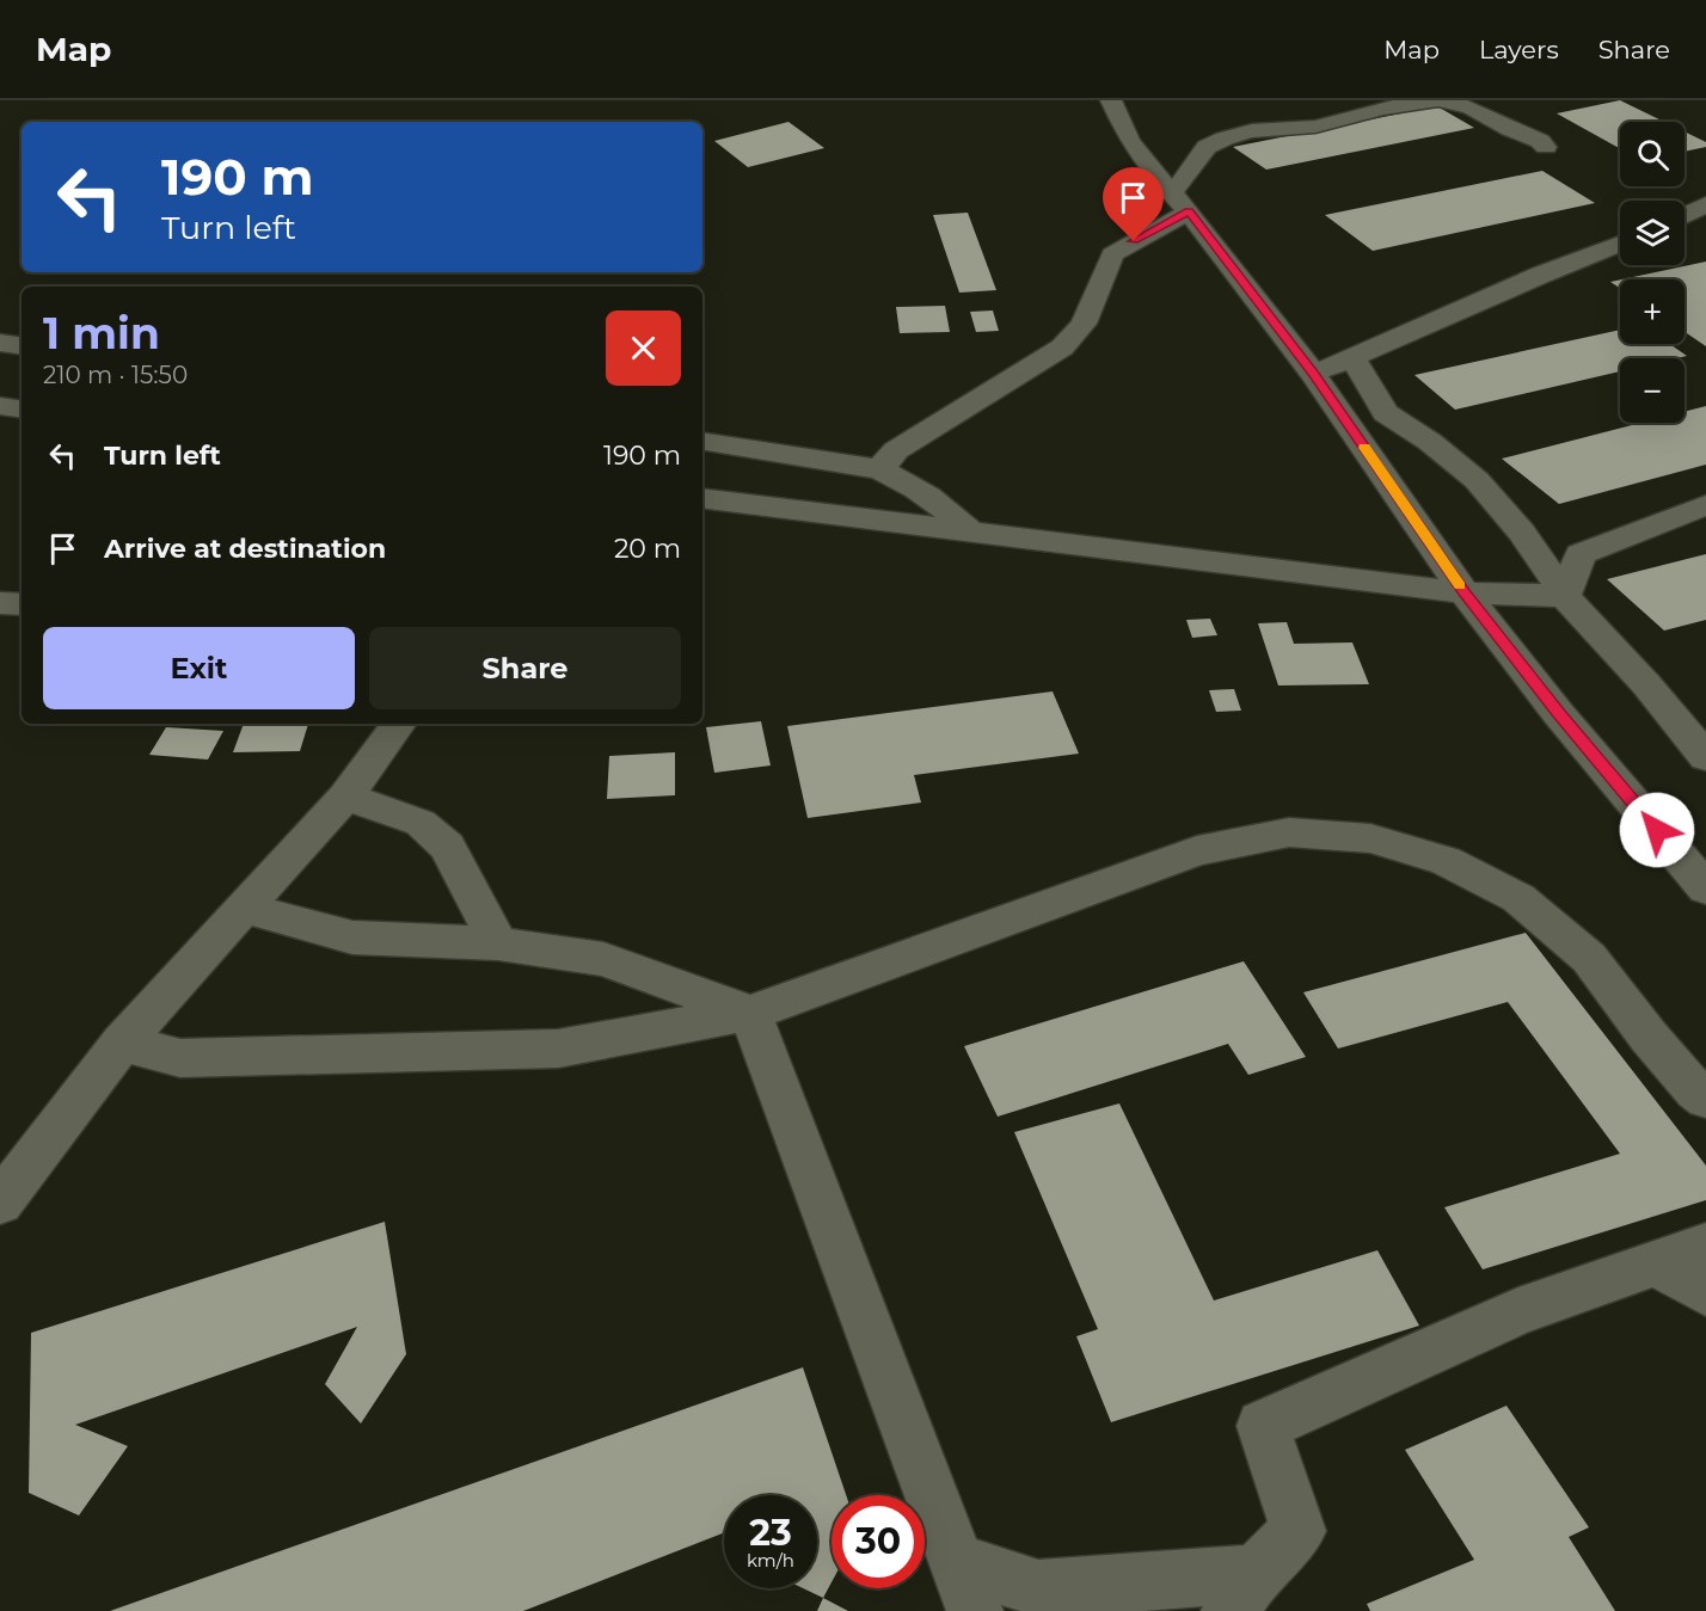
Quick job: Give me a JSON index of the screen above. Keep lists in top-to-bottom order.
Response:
{
  "page": {
    "header": "Map",
    "nav": ["Map", "Layers", "Share"],
    "map_buttons": ["+", "−"],
    "turn": ["190 m", "Turn left"],
    "heading": ["1 min", "210 m · 15:50"],
    "list": [
      {
        "name": "Turn left",
        "value": "190 m"
      },
      {
        "name": "Arrive at destination",
        "value": "20 m"
      }
    ],
    "buttons": ["Exit", "Share"],
    "speed": "23 km/h",
    "limit": "30"
  }
}
